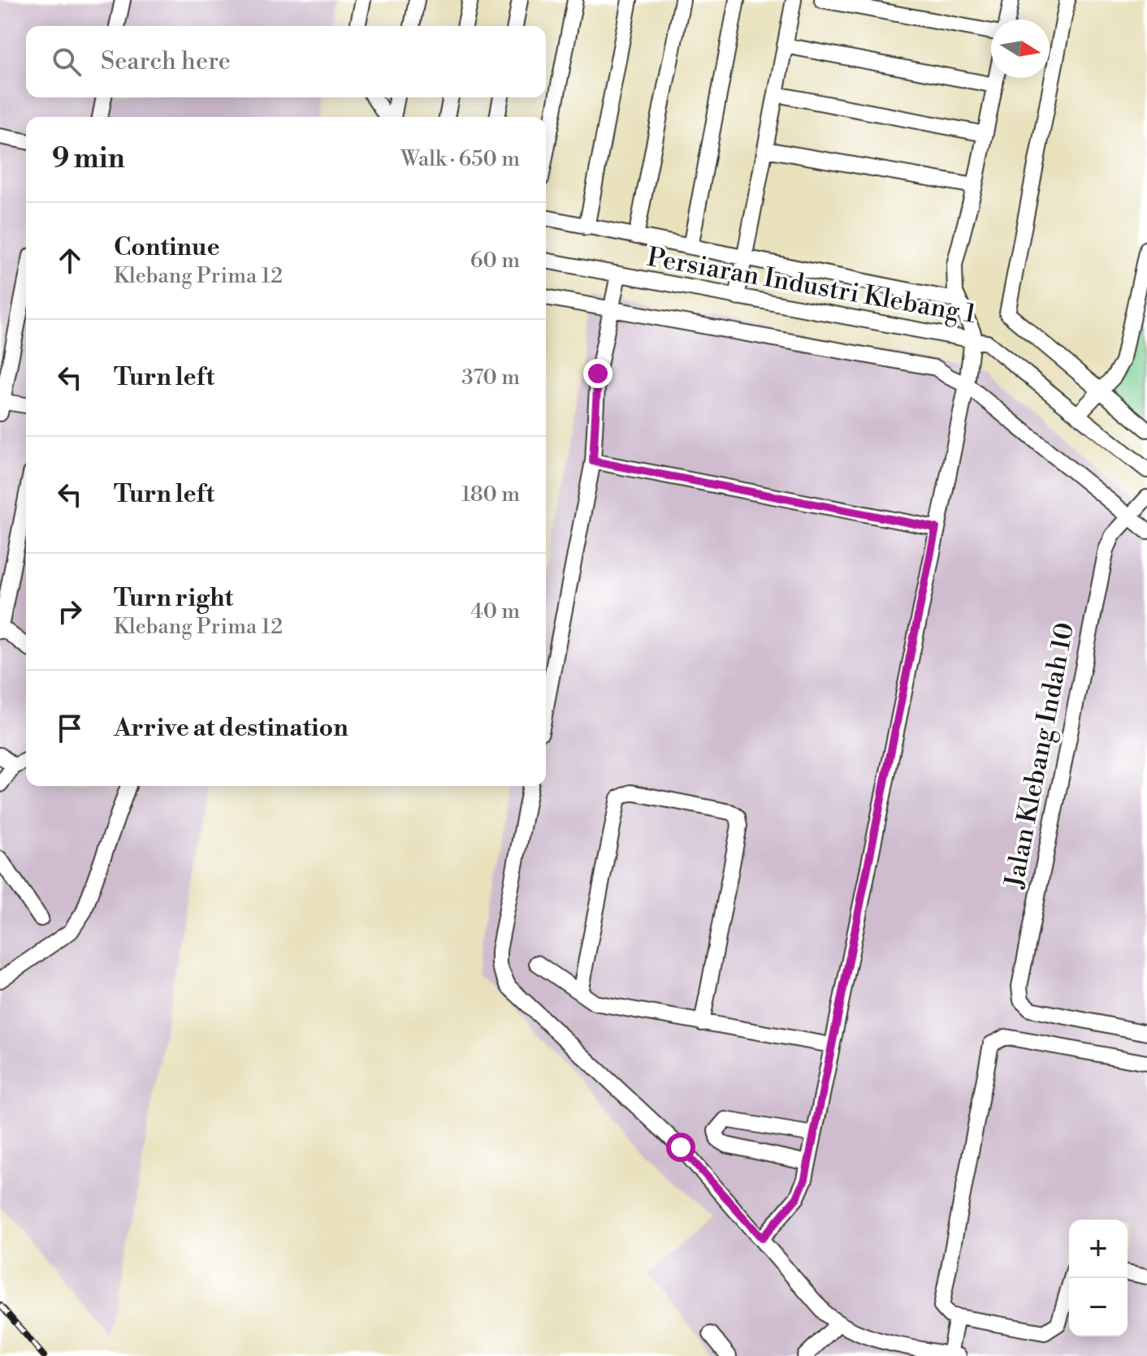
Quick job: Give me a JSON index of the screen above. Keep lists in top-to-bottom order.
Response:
{
  "streets": {
    "street": ["Persiaran Industri Klebang 1", "Jalan Klebang Indah 10"]
  },
  "north": "right",
  "page": {
    "search": "Search here",
    "heading": ["9 min", "Walk · 650 m"],
    "list": [
      ["Continue", "Klebang Prima 12", "60 m"],
      ["Turn left", "370 m"],
      ["Turn left", "180 m"],
      ["Turn right", "Klebang Prima 12", "40 m"],
      "Arrive at destination"
    ],
    "map_buttons": ["+", "−"]
  }
}
